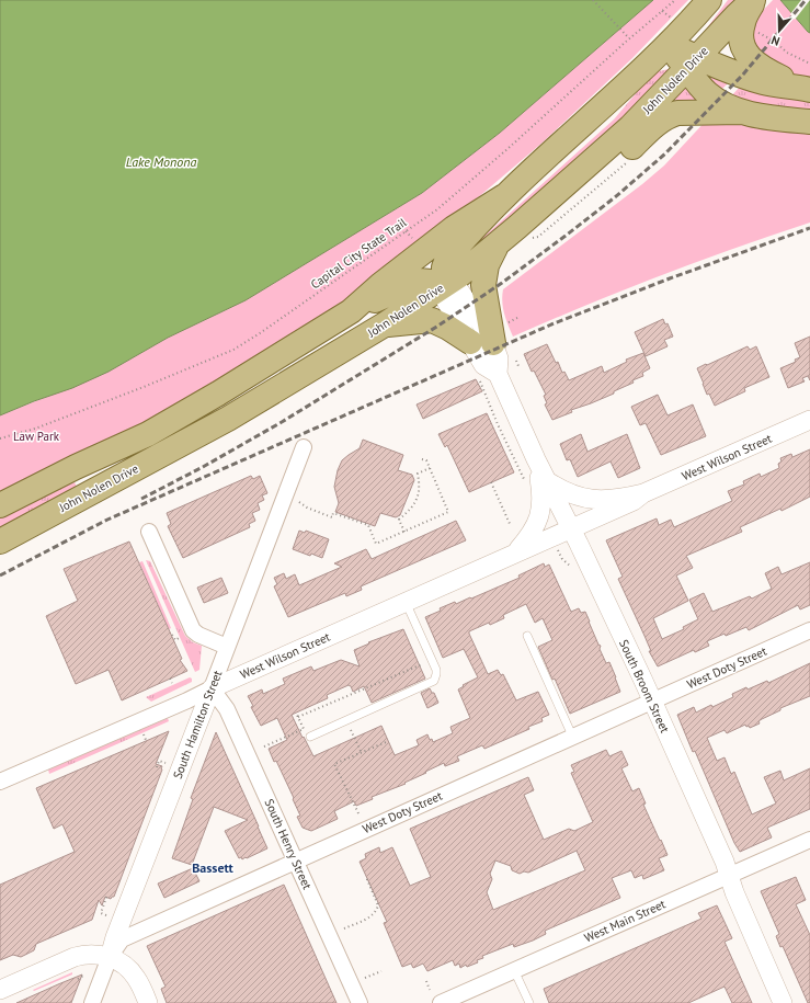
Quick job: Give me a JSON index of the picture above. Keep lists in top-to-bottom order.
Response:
{
  "streets": {
    "main road": ["John Nolen Drive"],
    "street": [
      "West Wilson Street",
      "West Doty Street",
      "South Broom Street",
      "South Hamilton Street",
      "South Henry Street",
      "West Main Street"
    ],
    "path": ["Capital City State Trail"]
  },
  "crossings": [
    ["John Nolen Drive", "South Broom Street"],
    ["West Wilson Street", "South Broom Street"],
    ["West Wilson Street", "South Hamilton Street"],
    ["West Wilson Street", "South Henry Street"],
    ["West Doty Street", "South Broom Street"],
    ["West Doty Street", "South Hamilton Street"],
    ["West Doty Street", "South Henry Street"],
    ["South Broom Street", "West Main Street"],
    ["South Hamilton Street", "South Henry Street"]
  ],
  "districts": ["Bassett"],
  "water": ["Lake Monona"],
  "parks": ["Law Park"],
  "north": "bottom"
}
